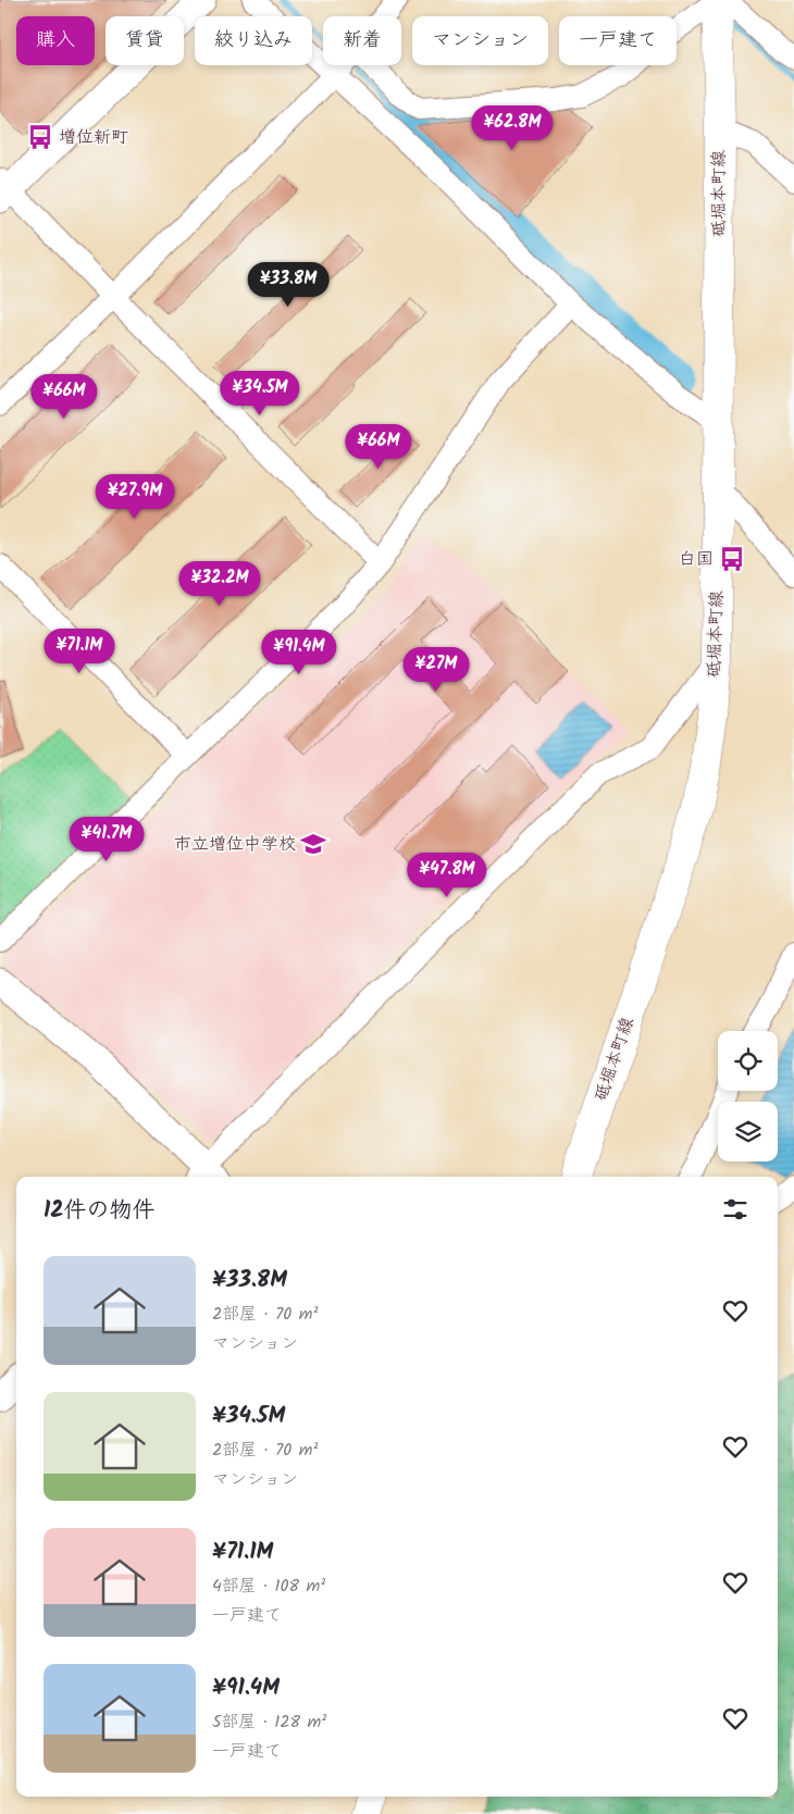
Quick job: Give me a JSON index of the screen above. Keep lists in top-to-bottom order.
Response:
{
  "streets": {
    "main road": ["砥堀本町線"]
  },
  "places": {
    "bus stop": ["増位新町", "白国"],
    "school or university": ["市立増位中学校"]
  },
  "page": {
    "chip": [
      "購入",
      "賃貸",
      "絞り込み",
      "新着",
      "マンション",
      "一戸建て"
    ],
    "price": [
      "¥62.8M",
      "¥33.8M",
      "¥34.5M",
      "¥66M",
      "¥66M",
      "¥27.9M",
      "¥32.2M",
      "¥71.1M",
      "¥91.4M",
      "¥27M",
      "¥41.7M",
      "¥47.8M"
    ],
    "heading": "12件の物件",
    "list": [
      {
        "name": "¥33.8M",
        "note": "2部屋 · 70 m² · マンション"
      },
      {
        "name": "¥34.5M",
        "note": "2部屋 · 70 m² · マンション"
      },
      {
        "name": "¥71.1M",
        "note": "4部屋 · 108 m² · 一戸建て"
      },
      {
        "name": "¥91.4M",
        "note": "5部屋 · 128 m² · 一戸建て"
      }
    ]
  }
}
